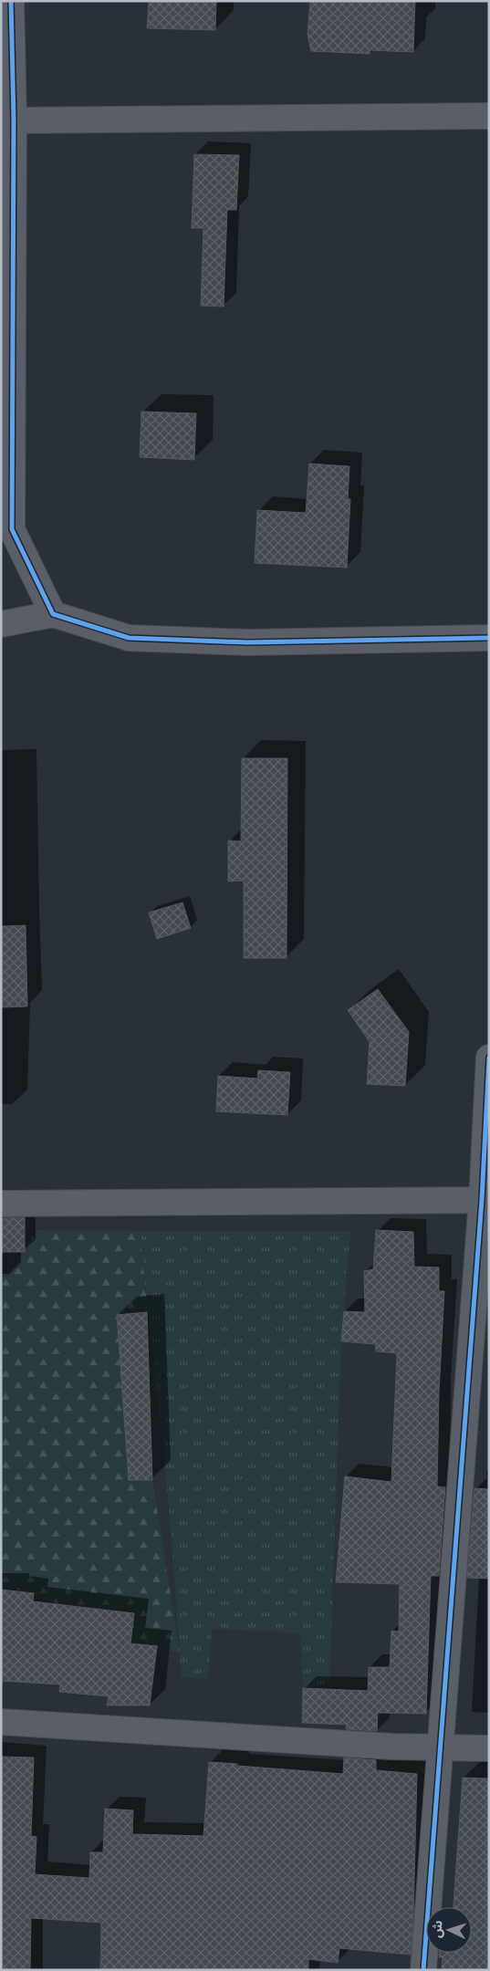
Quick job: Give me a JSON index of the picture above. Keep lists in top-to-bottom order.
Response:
{
  "north": "left"
}
